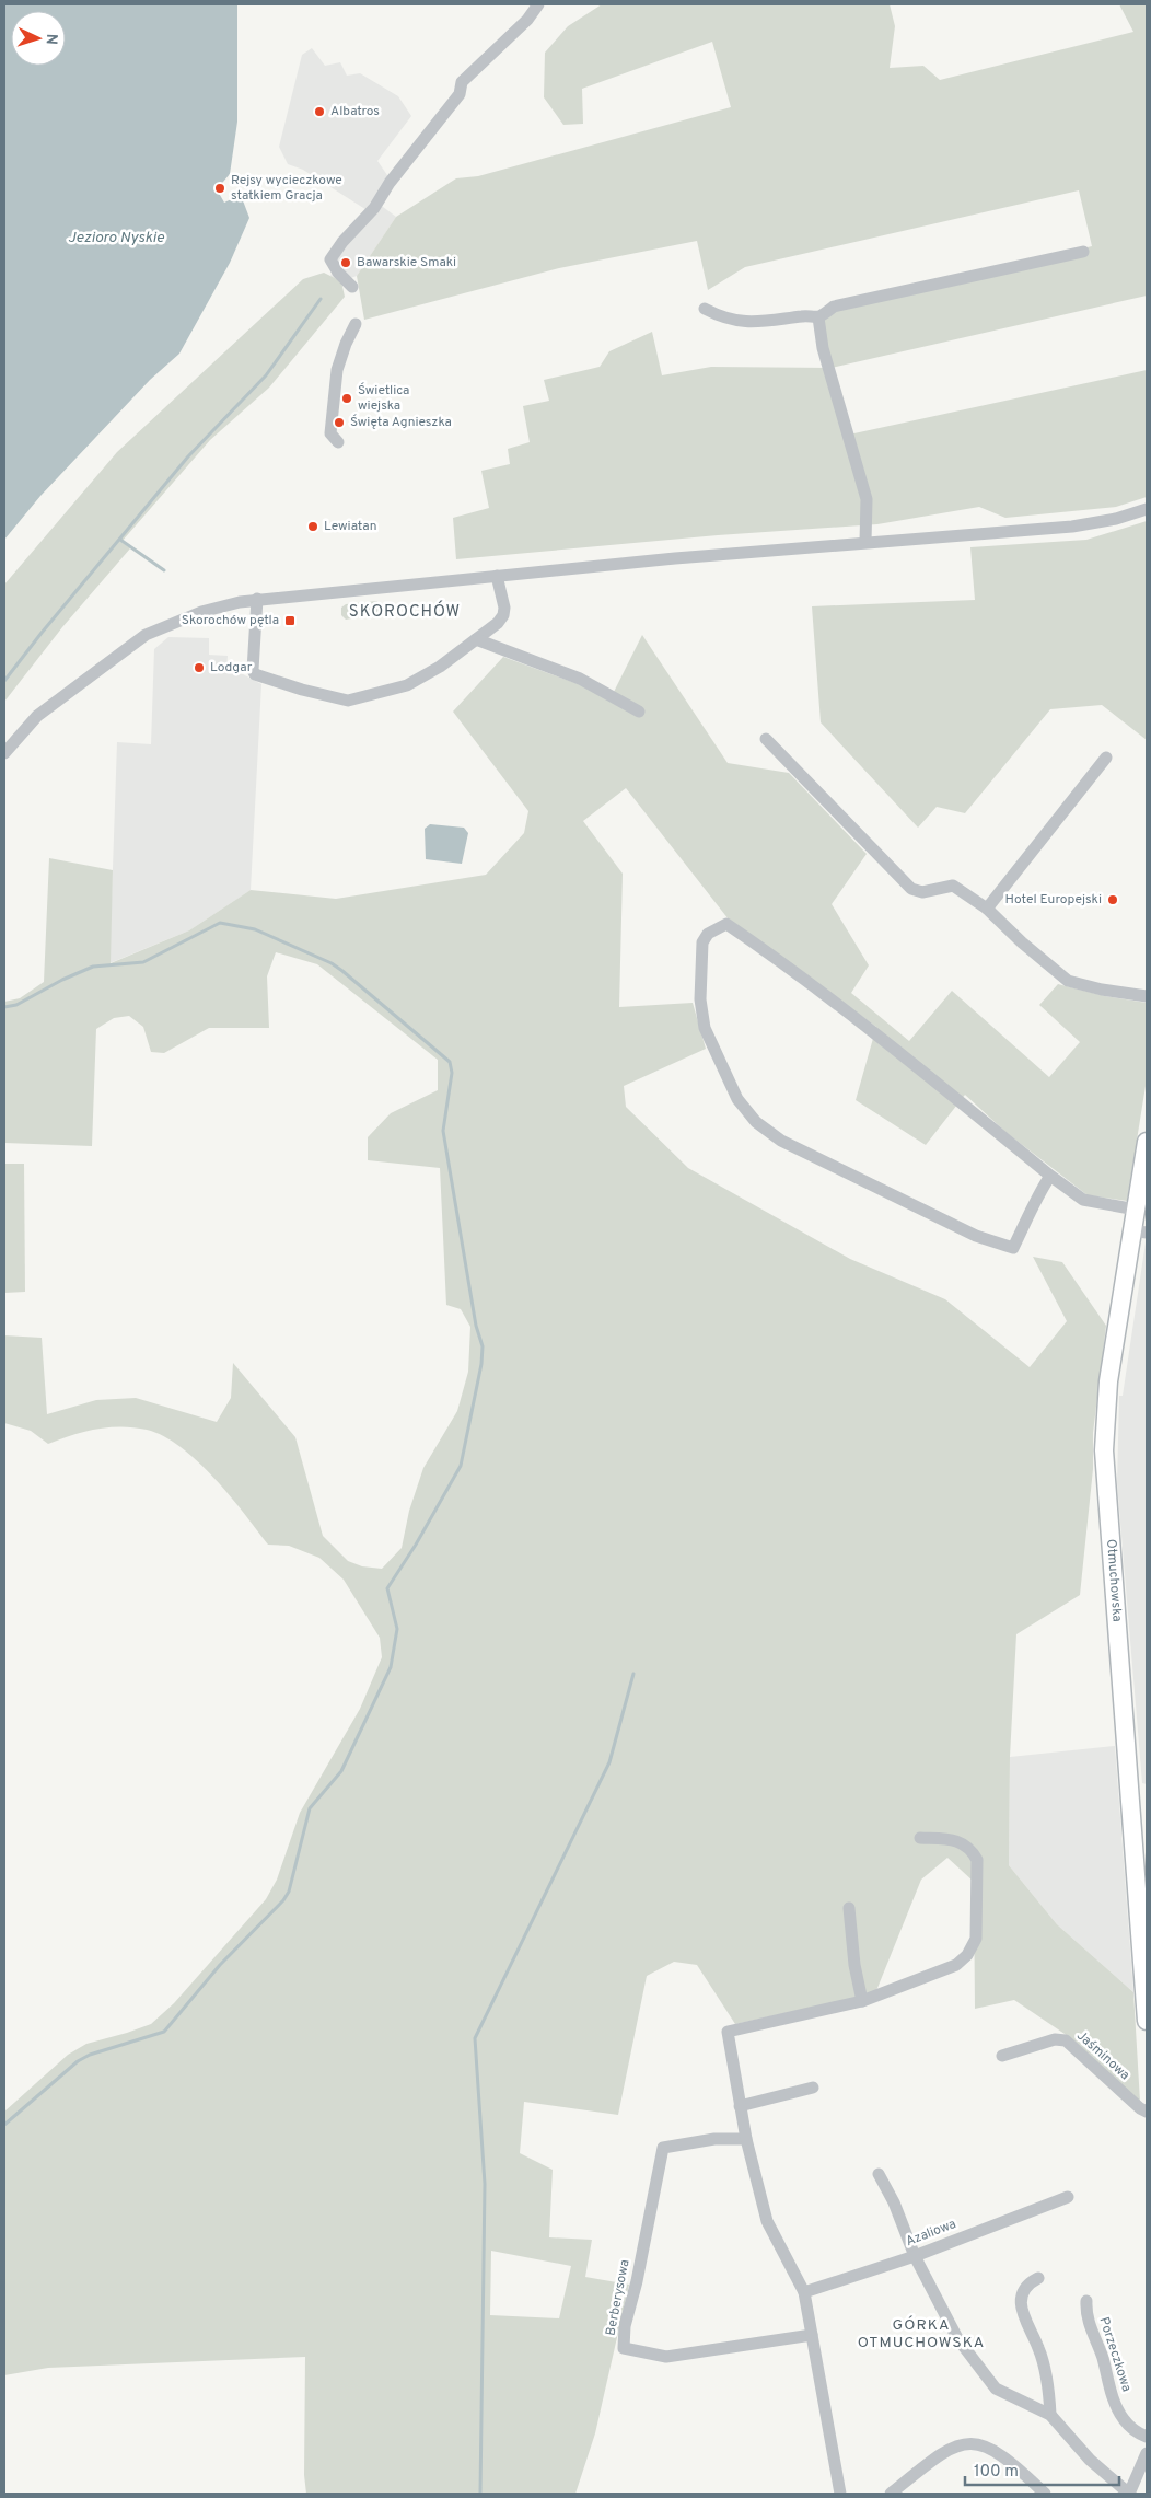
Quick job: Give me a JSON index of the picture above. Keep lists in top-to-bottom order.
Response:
{
  "streets": {
    "main road": ["Otmuchowska"],
    "street": [
      "Jaśminowa",
      "Azaliowa",
      "Berberysowa",
      "Porzeczkowa"
    ]
  },
  "districts": ["SKOROCHÓW", "GÓRKA OTMUCHOWSKA"],
  "water": ["Jezioro Nyskie"],
  "places": {
    "other": [
      "Albatros",
      "Rejsy wycieczkowe statkiem Gracja",
      "Bawarskie Smaki",
      "Świetlica wiejska",
      "Święta Agnieszka",
      "Lewiatan",
      "Lodgar",
      "Hotel Europejski"
    ],
    "transit": ["Skorochów pętla"]
  },
  "scale_bar": "100 m",
  "north": "right"
}
